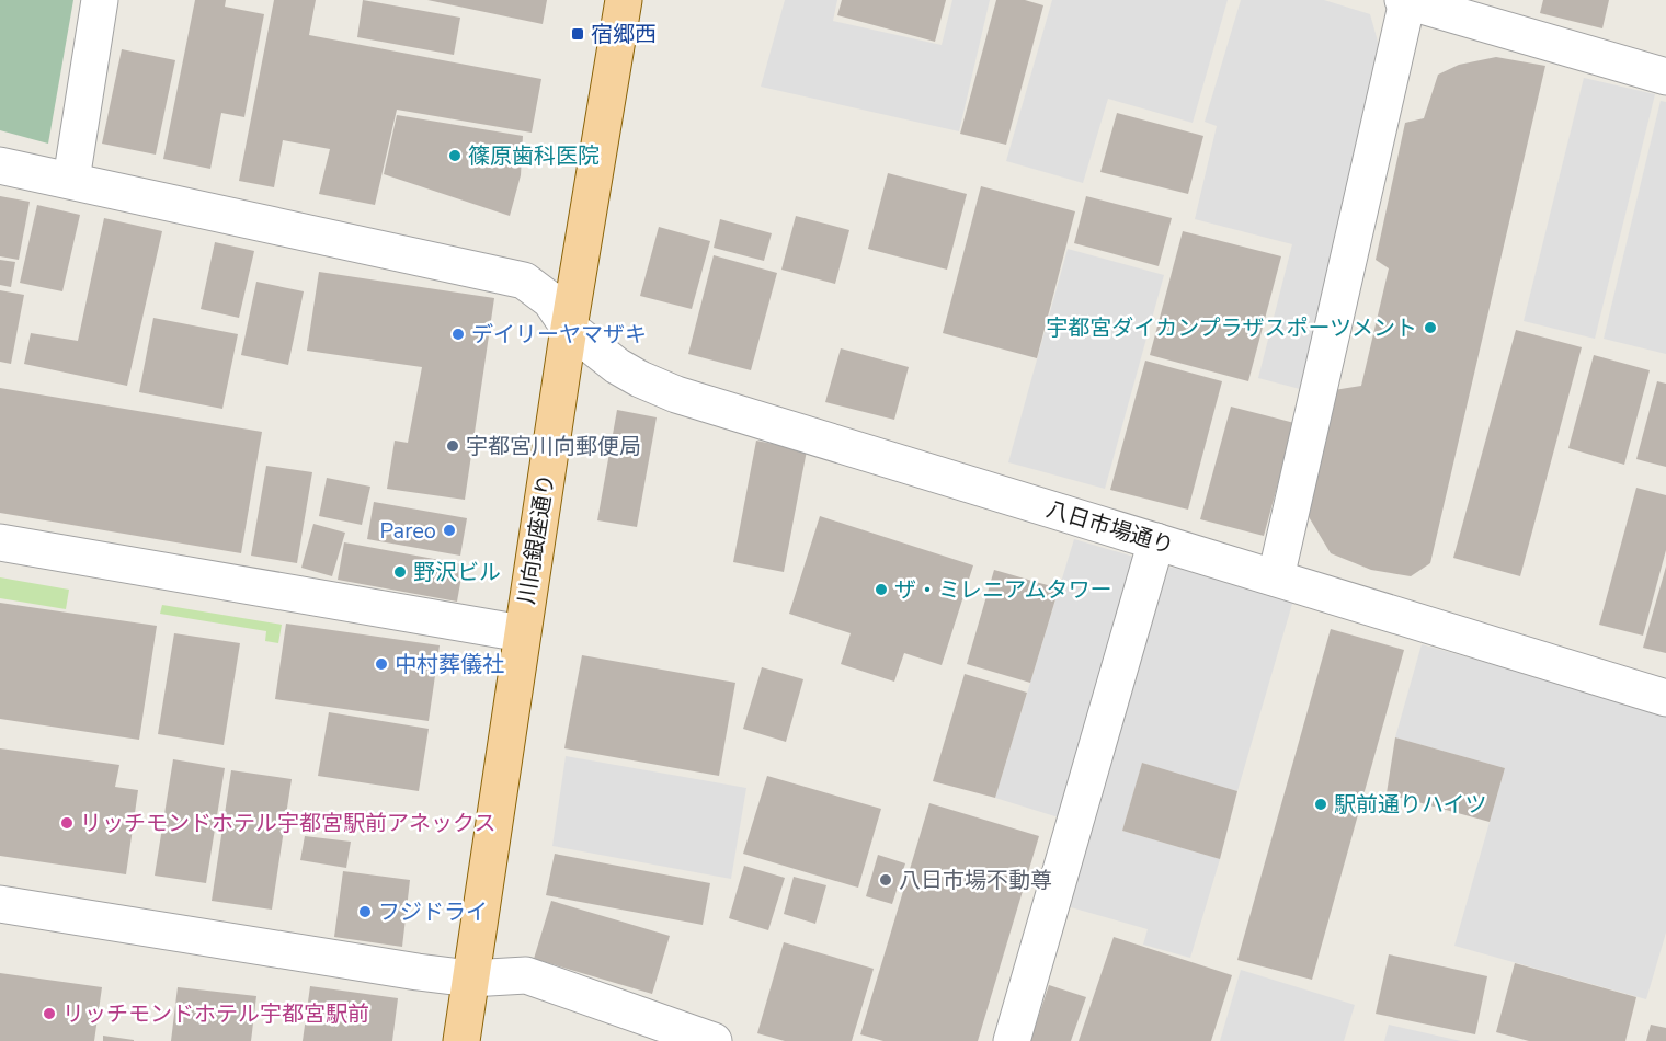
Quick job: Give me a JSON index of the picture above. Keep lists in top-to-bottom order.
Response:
{
  "streets": {
    "main road": ["川向銀座通り"],
    "street": ["八日市場通り"]
  },
  "crossings": [
    ["八日市場通り", "川向銀座通り"]
  ],
  "places": {
    "transit": ["宿郷西"],
    "other": [
      "篠原歯科医院",
      "宇都宮ダイカンプラザスポーツメント",
      "デイリーヤマザキ",
      "宇都宮川向郵便局",
      "Pareo",
      "野沢ビル",
      "ザ・ミレニアムタワー",
      "中村葬儀社",
      "駅前通りハイツ",
      "リッチモンドホテル宇都宮駅前アネックス",
      "八日市場不動尊",
      "フジドライ",
      "リッチモンドホテル宇都宮駅前"
    ]
  }
}
